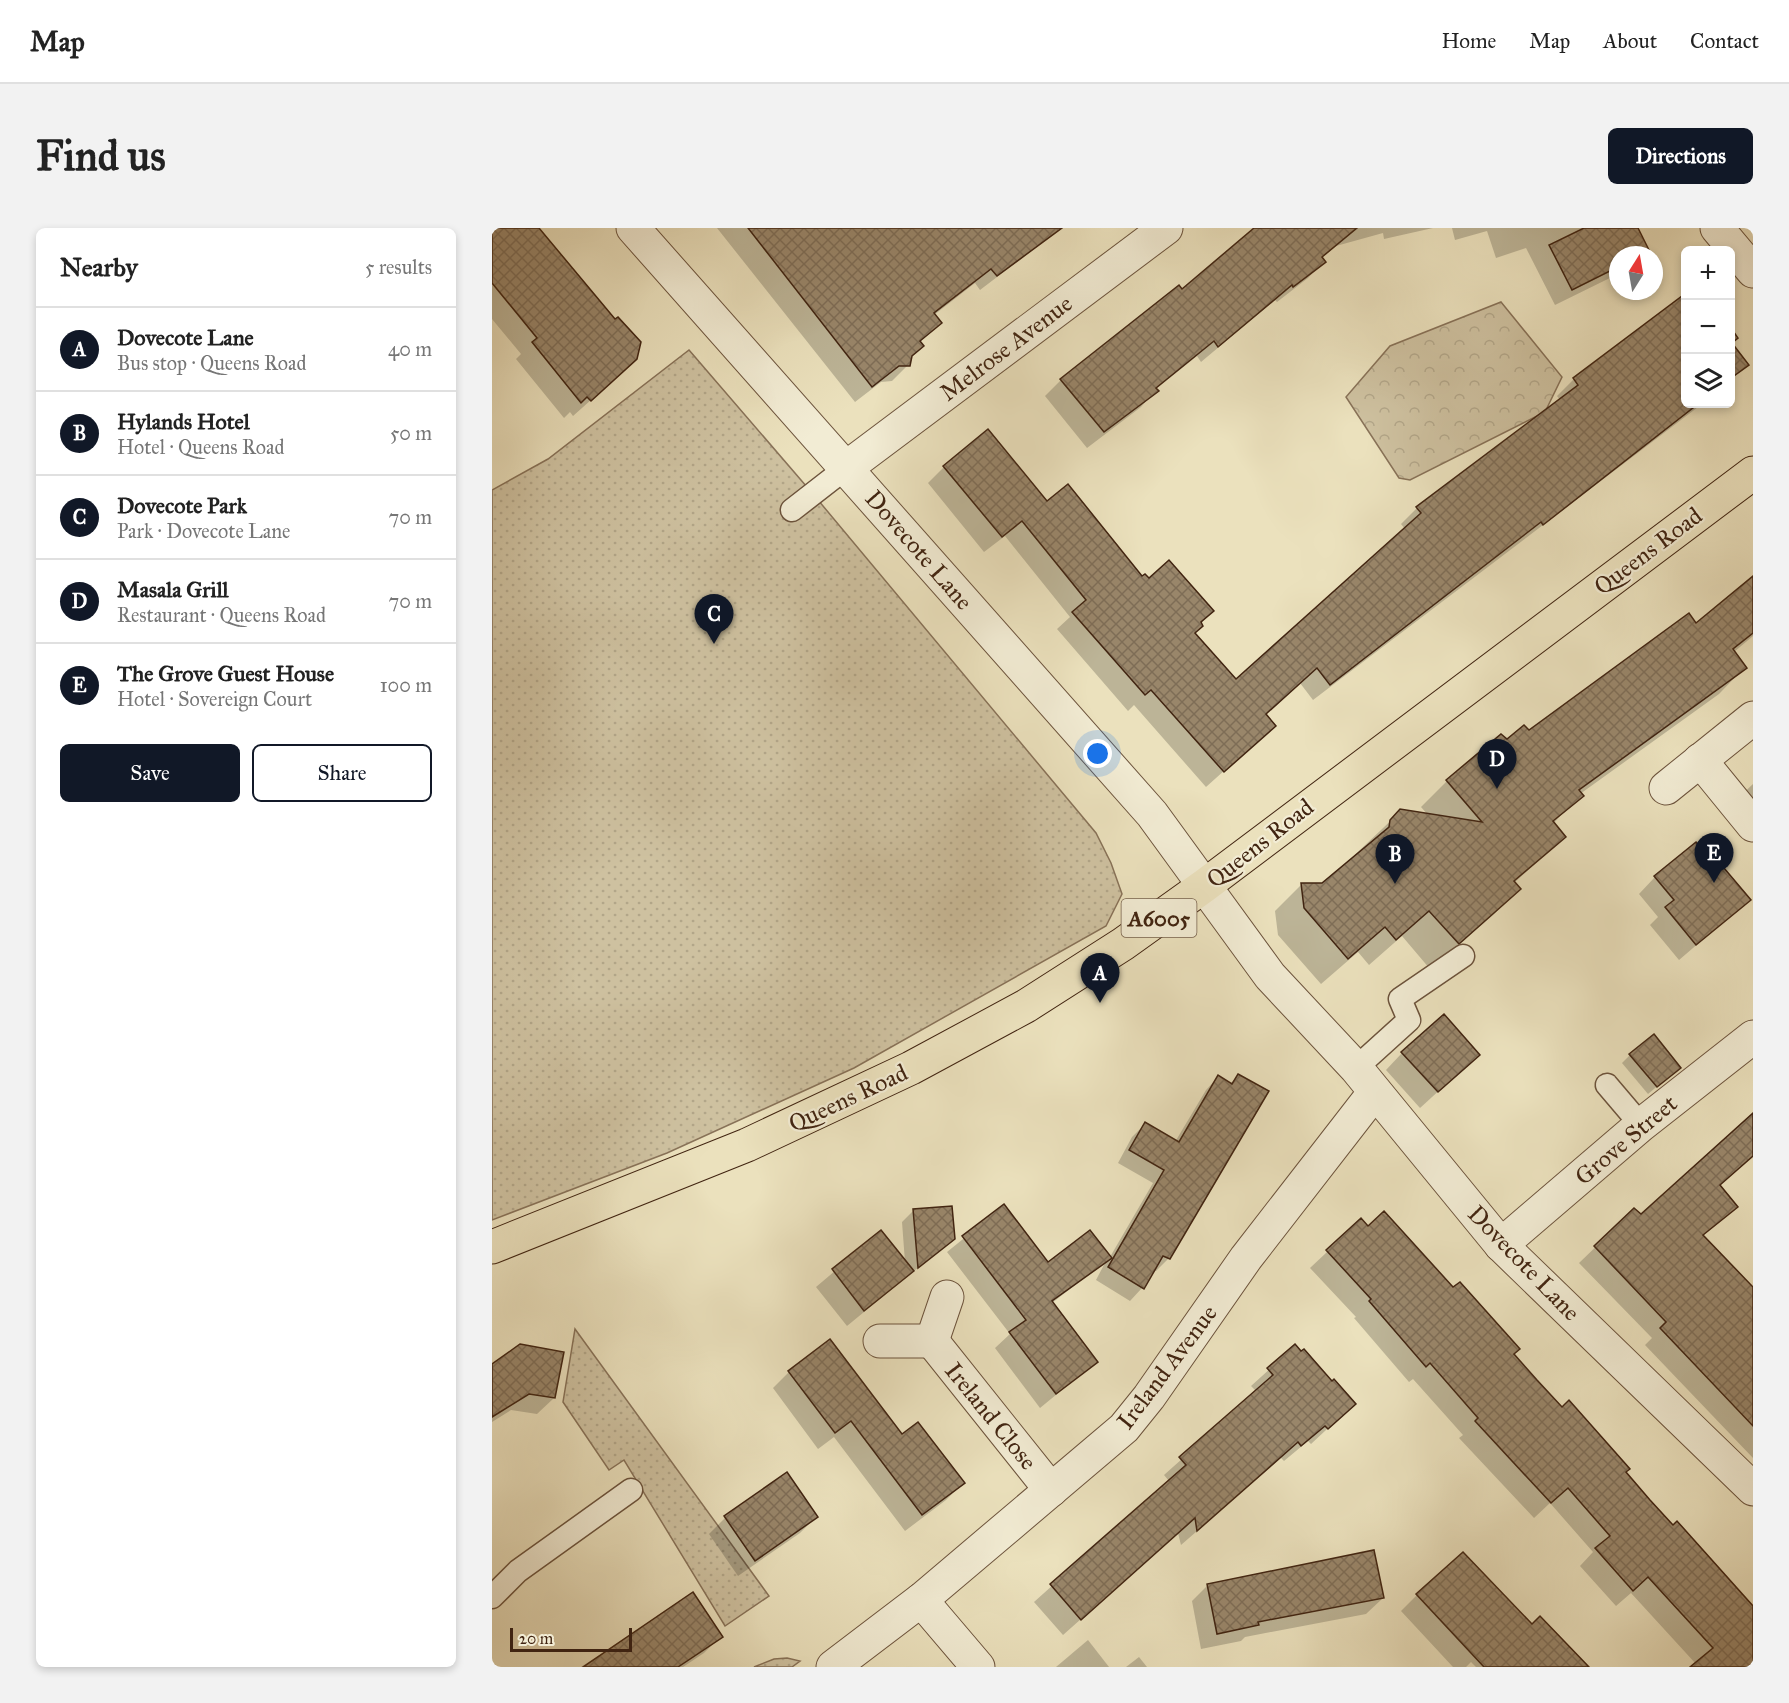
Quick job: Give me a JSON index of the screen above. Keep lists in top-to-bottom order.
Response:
{
  "streets": {
    "main road": ["Queens Road", "A6005"],
    "street": [
      "Melrose Avenue",
      "Dovecote Lane",
      "Grove Street",
      "Ireland Avenue",
      "Ireland Close"
    ]
  },
  "crossings": [
    ["Melrose Avenue", "Dovecote Lane"],
    ["Dovecote Lane", "Queens Road"],
    ["Dovecote Lane", "Grove Street"],
    ["Dovecote Lane", "Ireland Avenue"],
    ["Ireland Avenue", "Ireland Close"]
  ],
  "scale_bar": "20 m",
  "north": "top",
  "page": {
    "header": "Map",
    "nav": [
      "Home",
      "Map",
      "About",
      "Contact"
    ],
    "buttons": [
      "Directions",
      ["Save", "Share"]
    ],
    "title": "Find us",
    "heading": ["Nearby", "5 results"],
    "map_buttons": ["+", "−"],
    "list": [
      {
        "mark": "A",
        "name": "Dovecote Lane",
        "note": "Bus stop · Queens Road",
        "value": "40 m"
      },
      {
        "mark": "B",
        "name": "Hylands Hotel",
        "note": "Hotel · Queens Road",
        "value": "50 m"
      },
      {
        "mark": "C",
        "name": "Dovecote Park",
        "note": "Park · Dovecote Lane",
        "value": "70 m"
      },
      {
        "mark": "D",
        "name": "Masala Grill",
        "note": "Restaurant · Queens Road",
        "value": "70 m"
      },
      {
        "mark": "E",
        "name": "The Grove Guest House",
        "note": "Hotel · Sovereign Court",
        "value": "100 m"
      }
    ],
    "pins": [
      "C",
      "D",
      "E",
      "B",
      "A"
    ],
    "scale": "20 m"
  }
}
